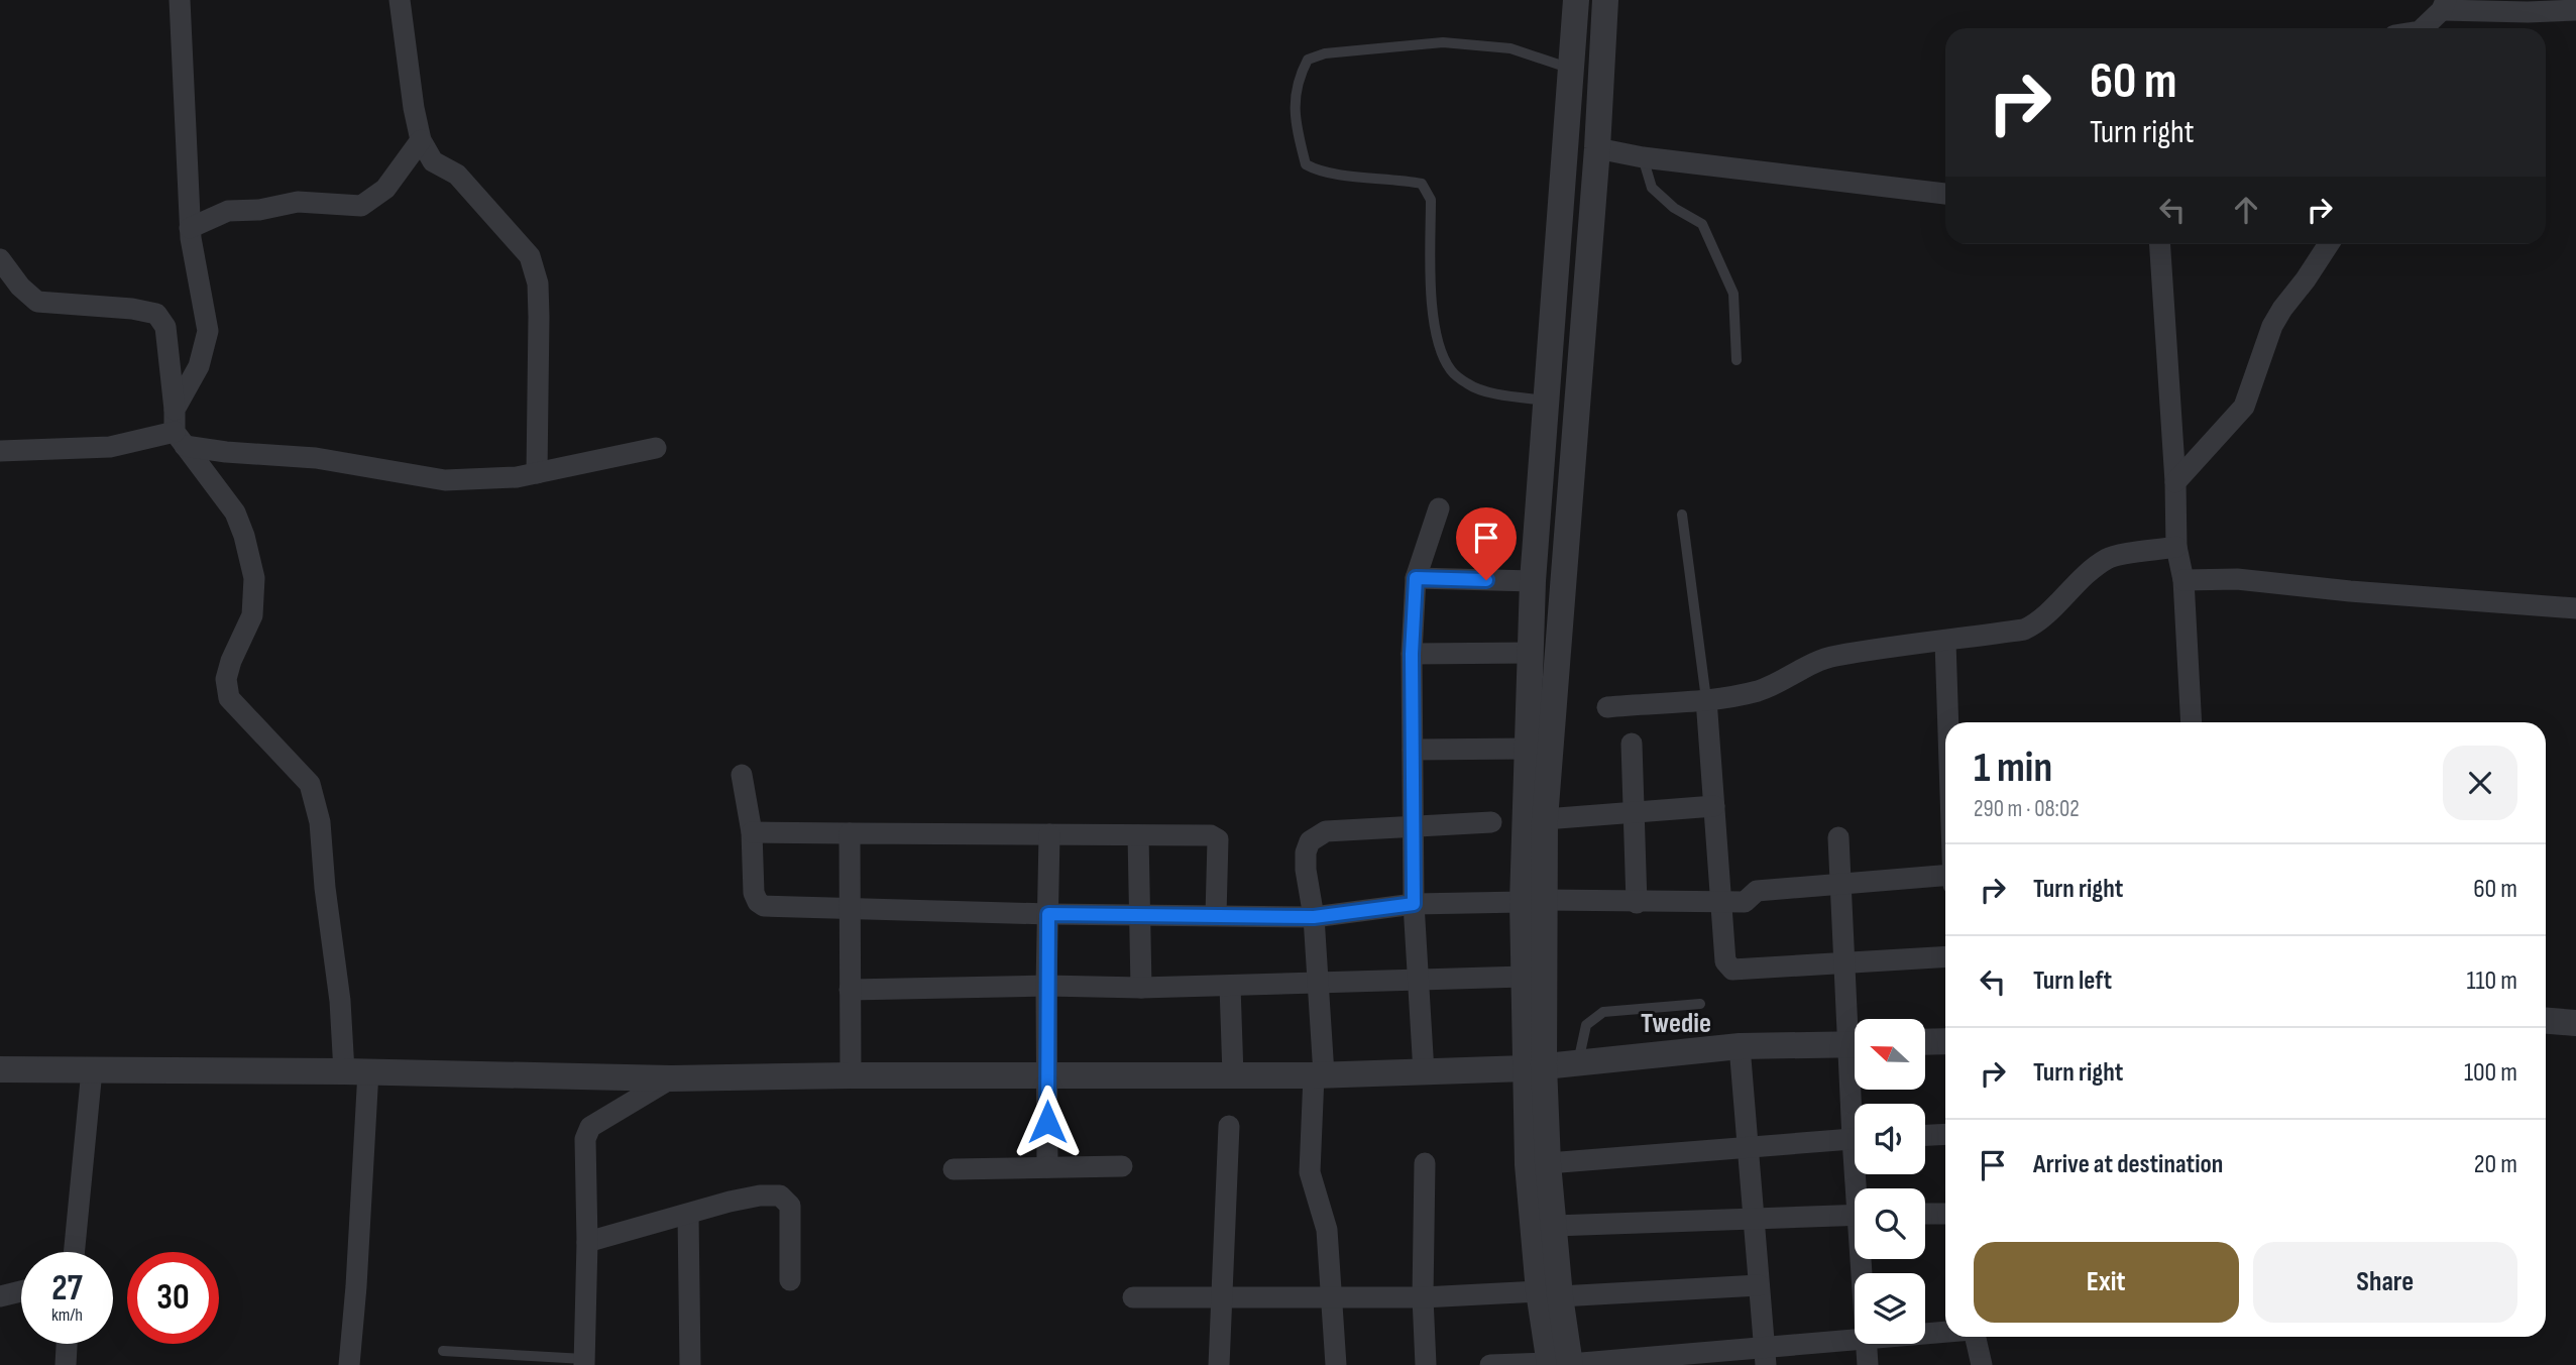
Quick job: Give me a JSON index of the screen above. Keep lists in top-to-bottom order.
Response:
{
  "districts": ["Twedie"],
  "north": "left",
  "page": {
    "turn": ["60 m", "Turn right"],
    "heading": ["1 min", "290 m · 08:02"],
    "list": [
      {
        "name": "Turn right",
        "value": "60 m"
      },
      {
        "name": "Turn left",
        "value": "110 m"
      },
      {
        "name": "Turn right",
        "value": "100 m"
      },
      {
        "name": "Arrive at destination",
        "value": "20 m"
      }
    ],
    "buttons": ["Exit", "Share"],
    "speed": "27 km/h",
    "limit": "30"
  }
}
